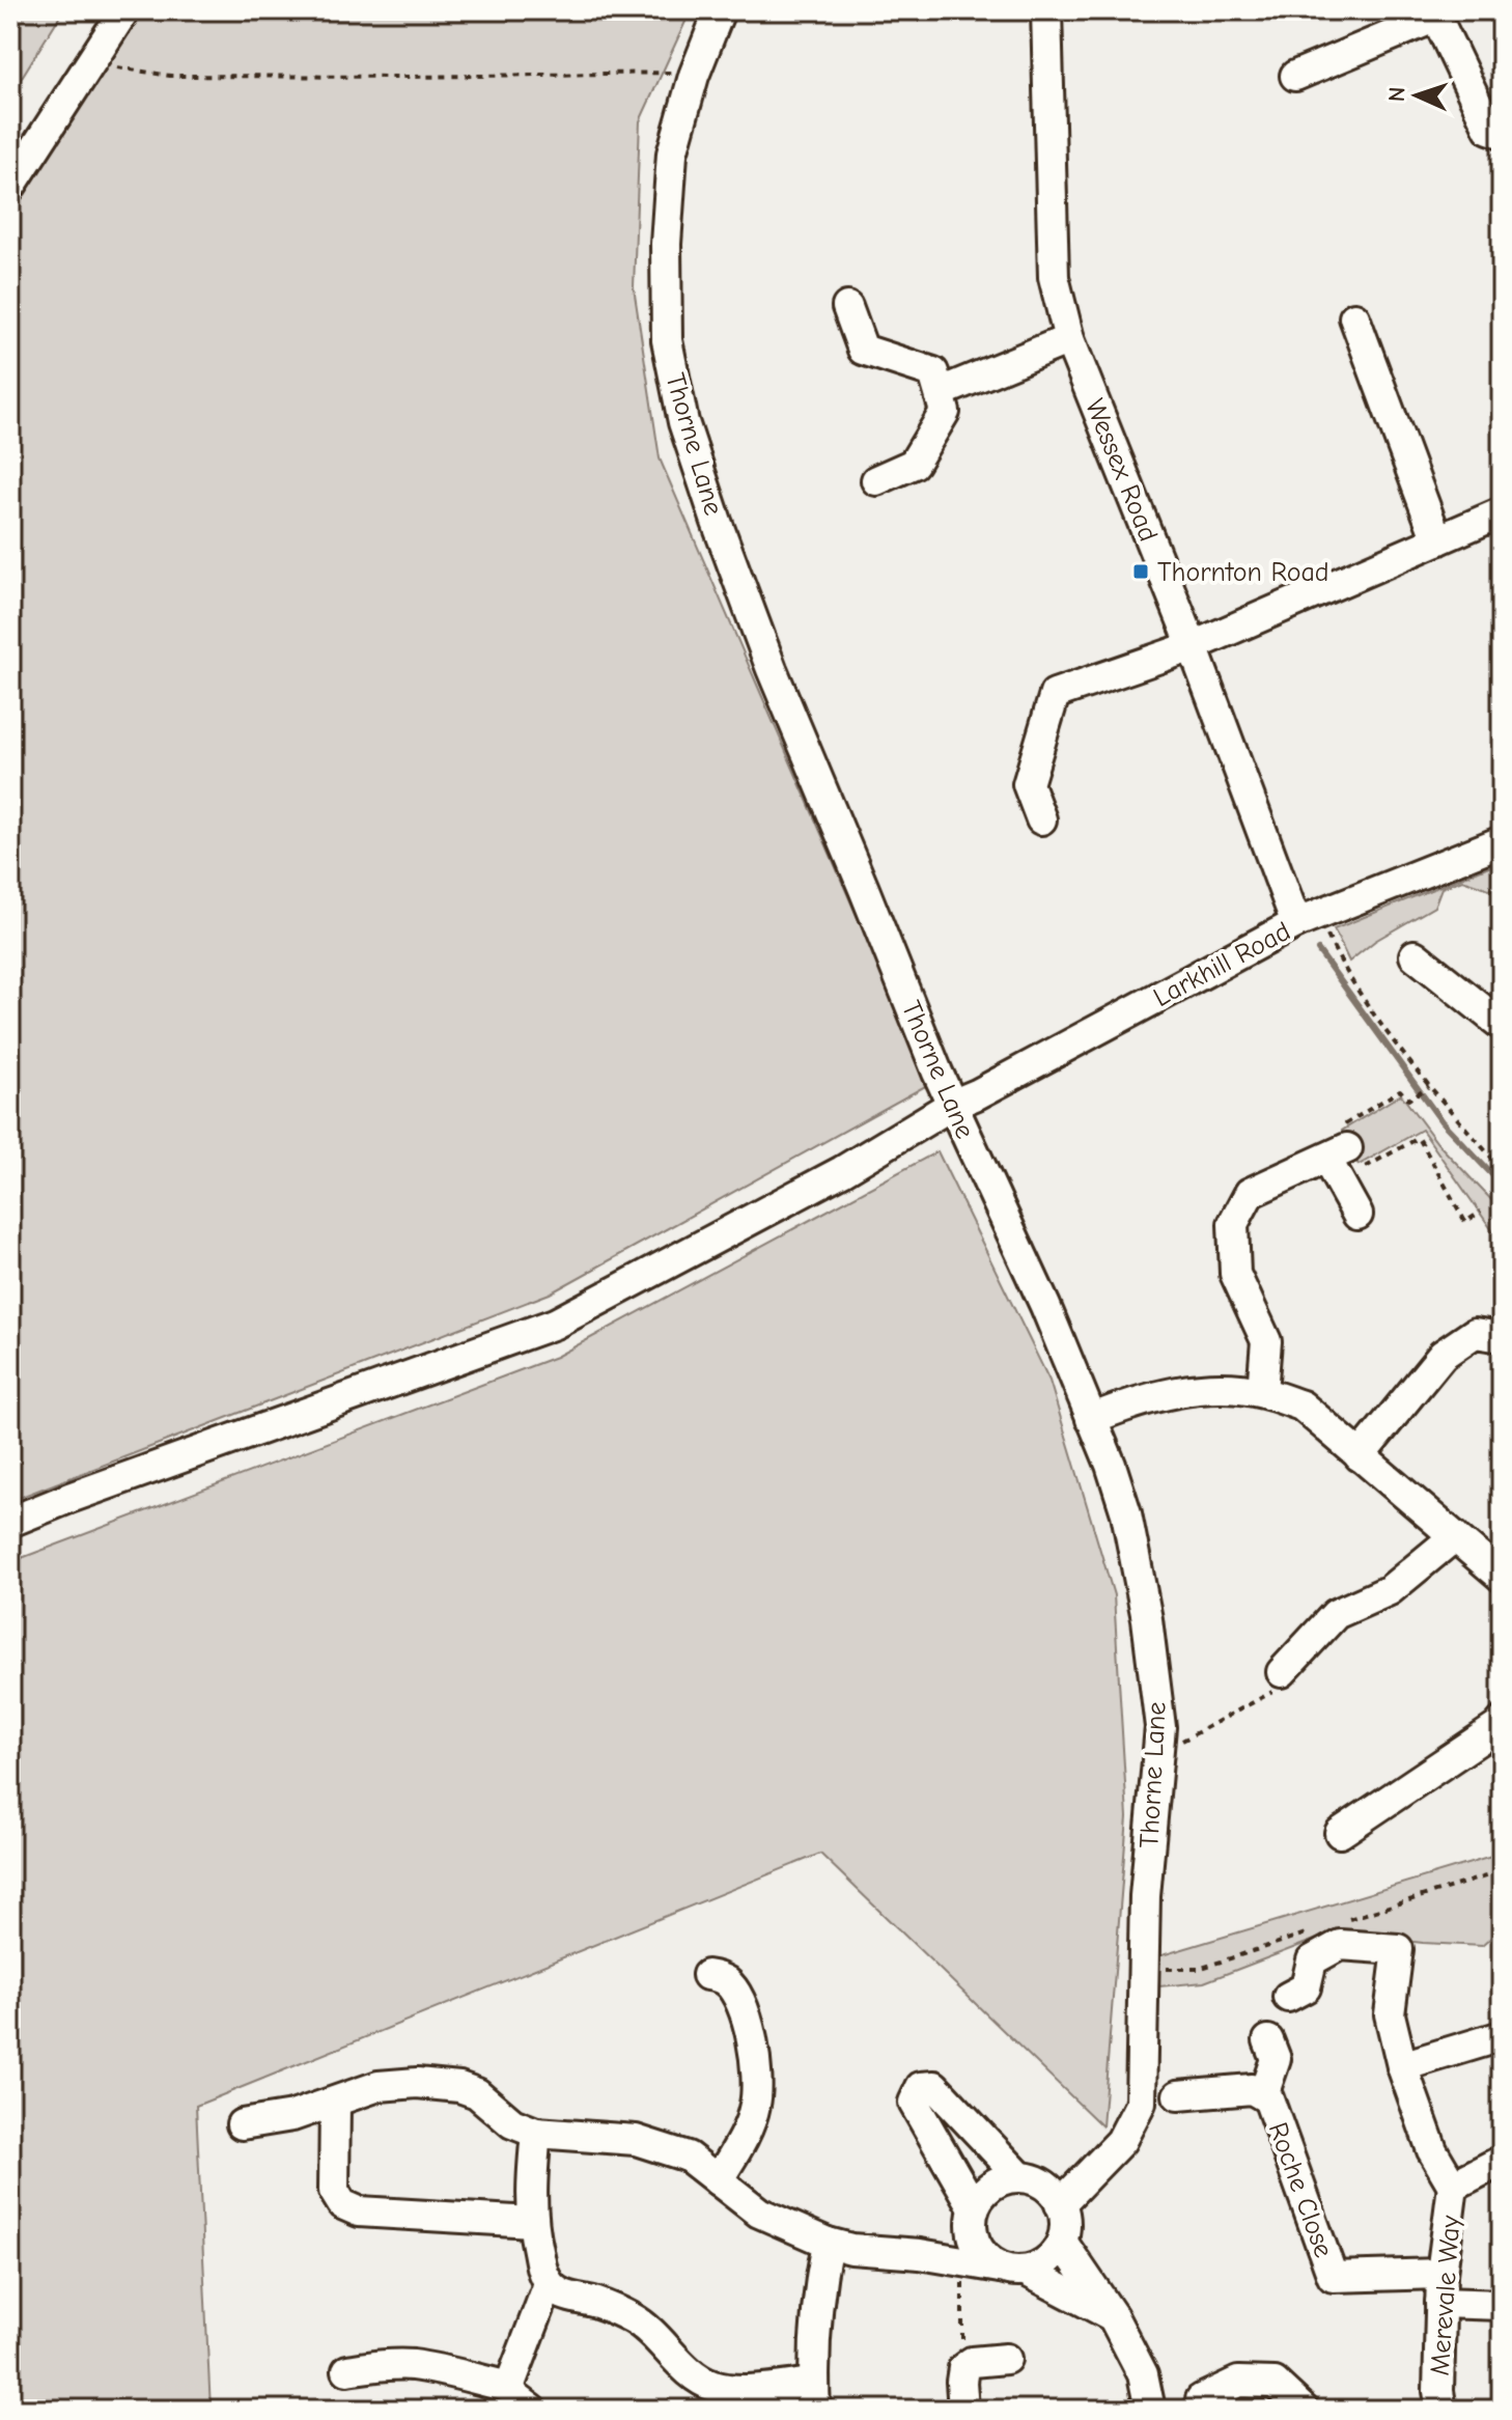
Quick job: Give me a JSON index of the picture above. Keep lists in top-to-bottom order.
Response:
{
  "streets": {
    "street": [
      "Thorne Lane",
      "Wessex Road",
      "Larkhill Road",
      "Roche Close",
      "Merevale Way"
    ]
  },
  "crossings": [
    ["Thorne Lane", "Larkhill Road"],
    ["Wessex Road", "Larkhill Road"],
    ["Roche Close", "Merevale Way"]
  ],
  "places": {
    "transit": ["Thornton Road"]
  },
  "north": "left"
}
